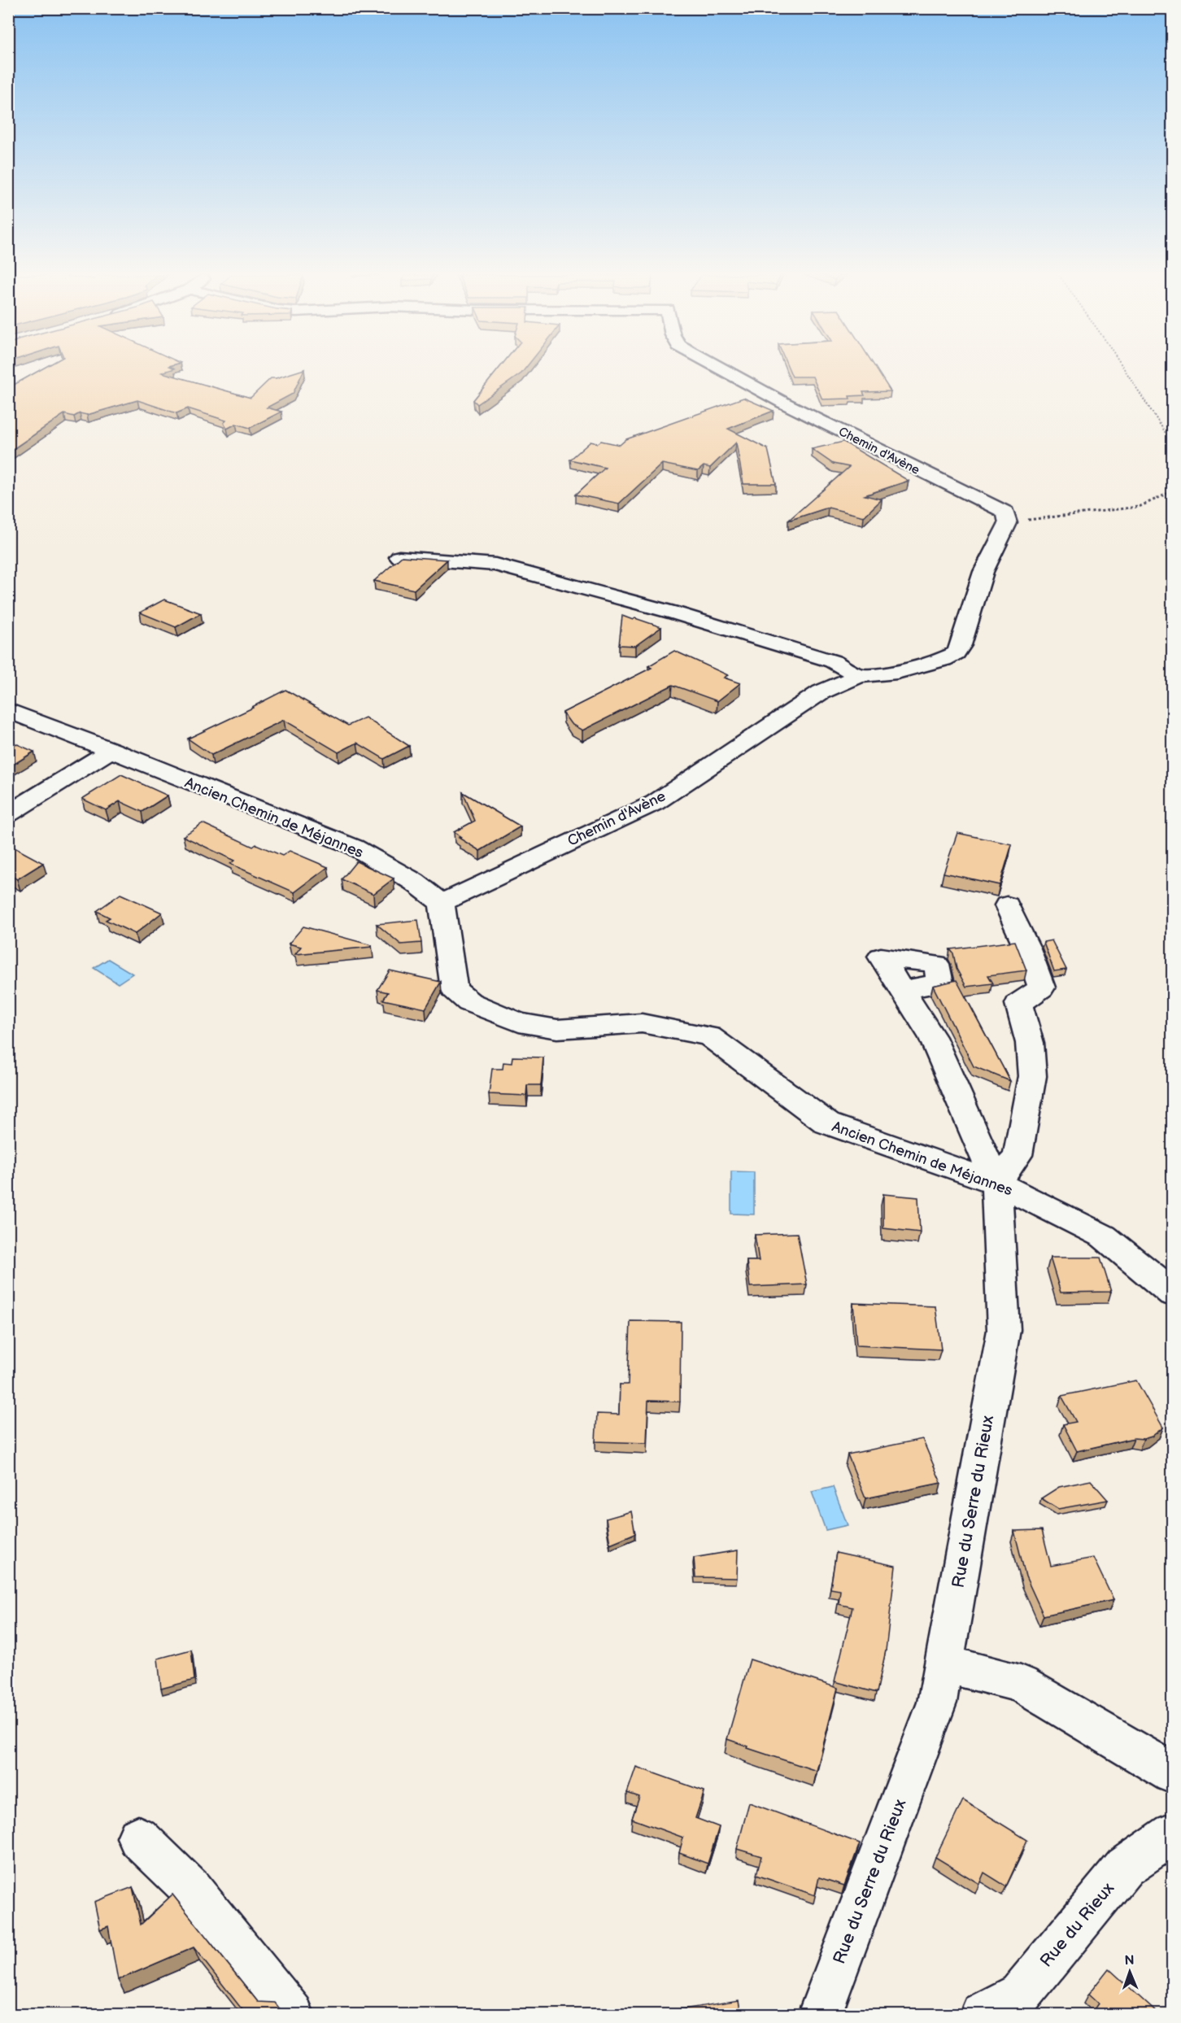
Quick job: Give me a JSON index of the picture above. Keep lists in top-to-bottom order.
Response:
{
  "streets": {
    "street": [
      "Chemin d'Avène",
      "Ancien Chemin de Méjannes",
      "Rue du Serre du Rieux",
      "Rue du Rieux"
    ]
  },
  "crossings": [
    ["Chemin d'Avène", "Ancien Chemin de Méjannes"],
    ["Ancien Chemin de Méjannes", "Rue du Serre du Rieux"]
  ],
  "north": "top"
}
